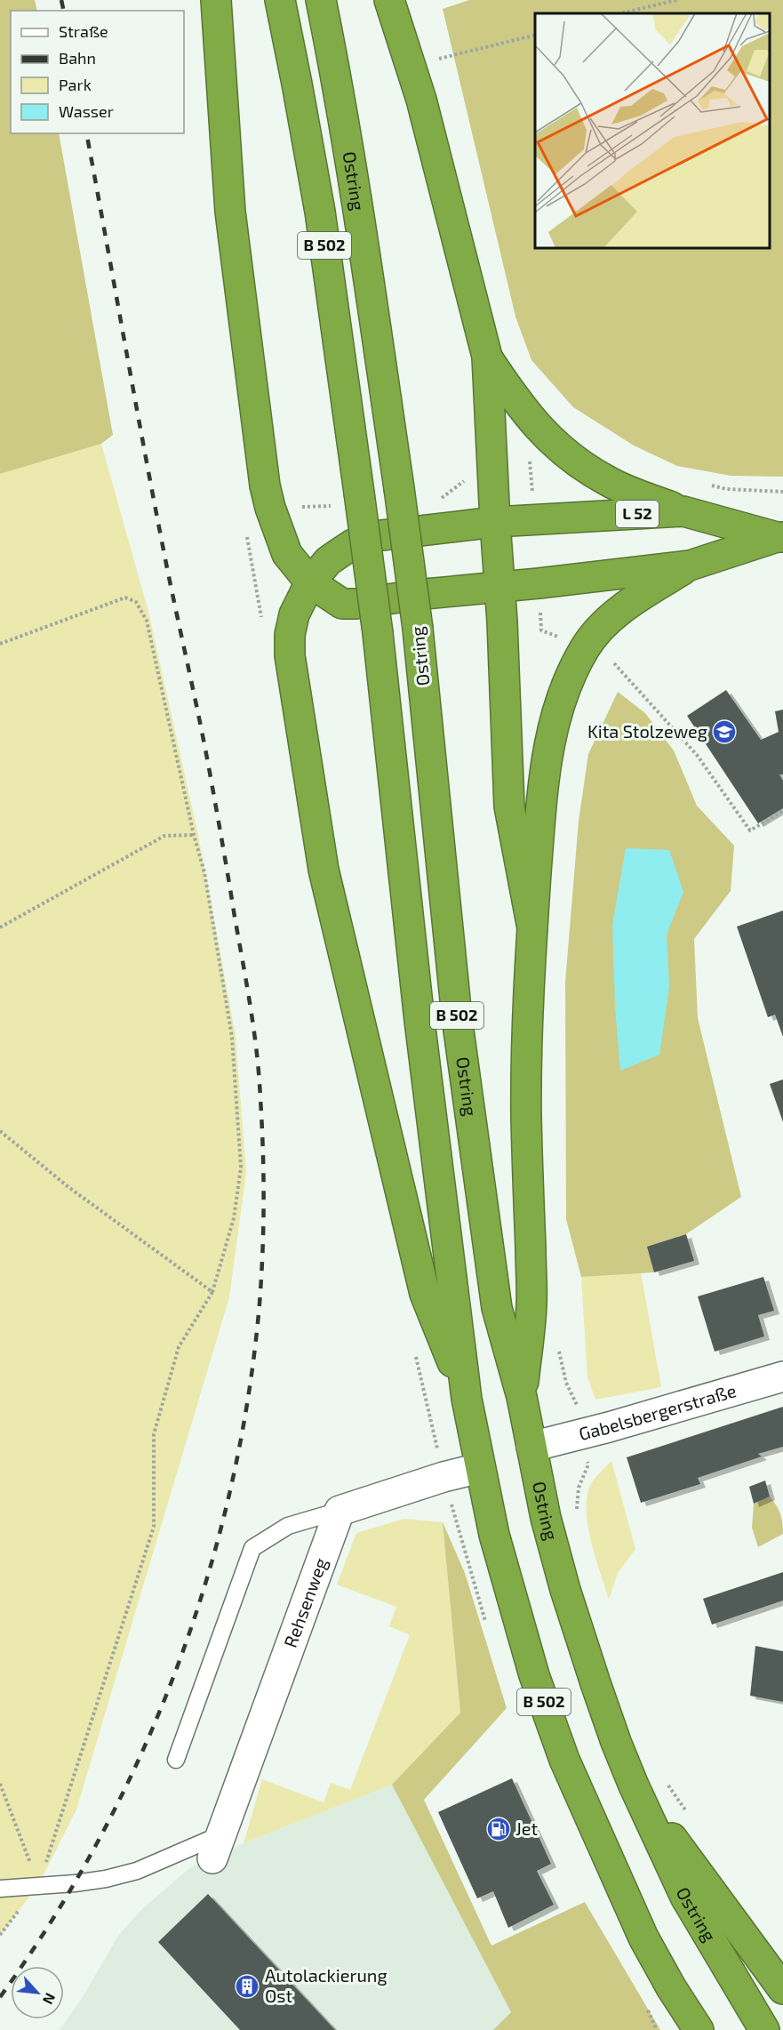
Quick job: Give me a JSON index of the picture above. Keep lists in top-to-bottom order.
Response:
{
  "streets": {
    "highway": ["Ostring", "B 502", "L 52"],
    "street": ["Gabelsbergerstraße", "Rehsenweg"]
  },
  "crossings": [
    ["Ostring", "Gabelsbergerstraße"]
  ],
  "places": {
    "school or university": ["Kita Stolzeweg"],
    "fuel station": ["Jet"],
    "building": ["Autolackierung Ost"]
  },
  "legend": [
    "Straße",
    "Bahn",
    "Park",
    "Wasser"
  ],
  "north": "bottom right"
}
